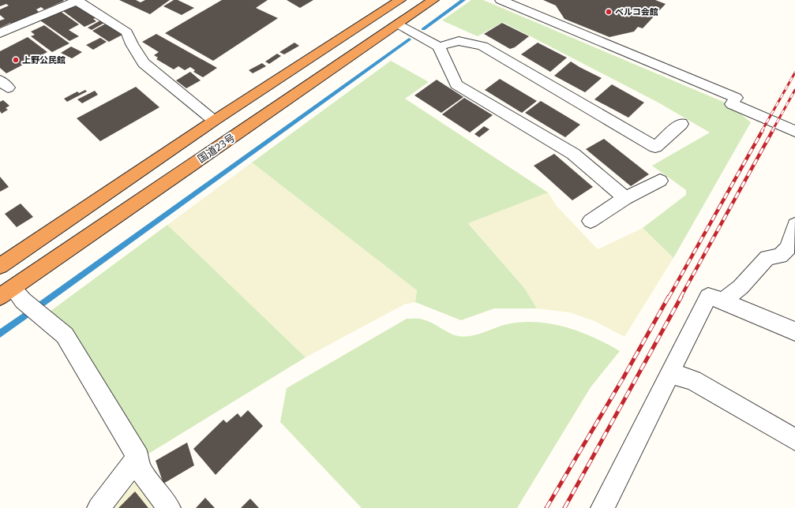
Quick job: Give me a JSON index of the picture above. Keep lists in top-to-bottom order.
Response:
{
  "streets": {
    "highway": ["国道23号"]
  },
  "places": ["ベルコ会館", "上野公民館"]
}
